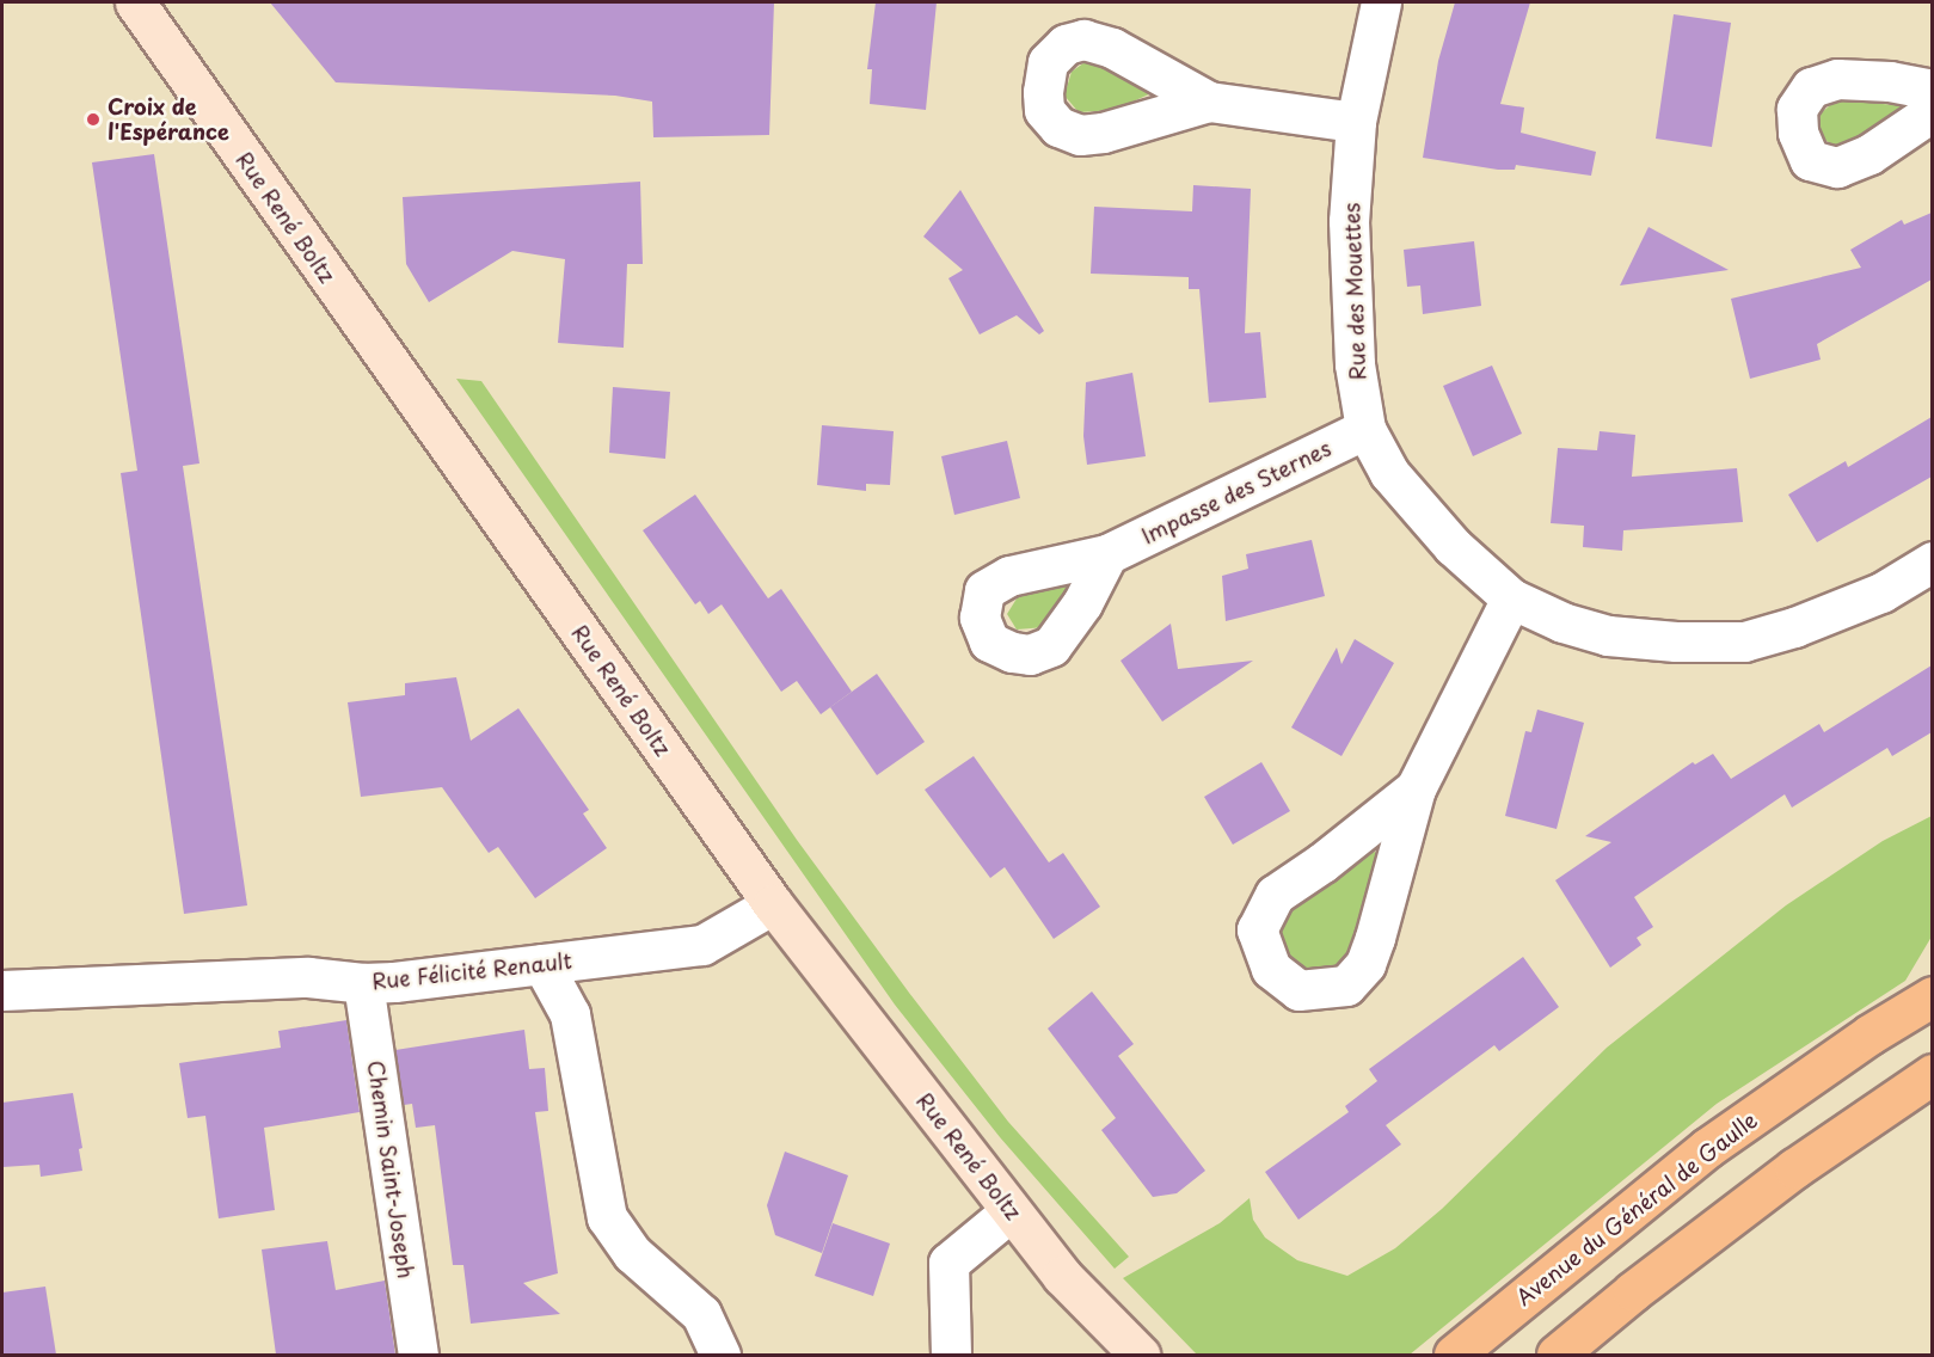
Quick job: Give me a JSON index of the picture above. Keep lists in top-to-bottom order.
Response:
{
  "streets": {
    "main road": ["Rue René Boltz", "Avenue du Général de Gaulle"],
    "street": [
      "Rue des Mouettes",
      "Impasse des Sternes",
      "Rue Félicité Renault",
      "Chemin Saint-Joseph"
    ]
  },
  "crossings": [
    ["Rue René Boltz", "Rue Félicité Renault"],
    ["Rue des Mouettes", "Impasse des Sternes"],
    ["Rue Félicité Renault", "Chemin Saint-Joseph"]
  ],
  "places": ["Croix de l'Espérance"]
}
